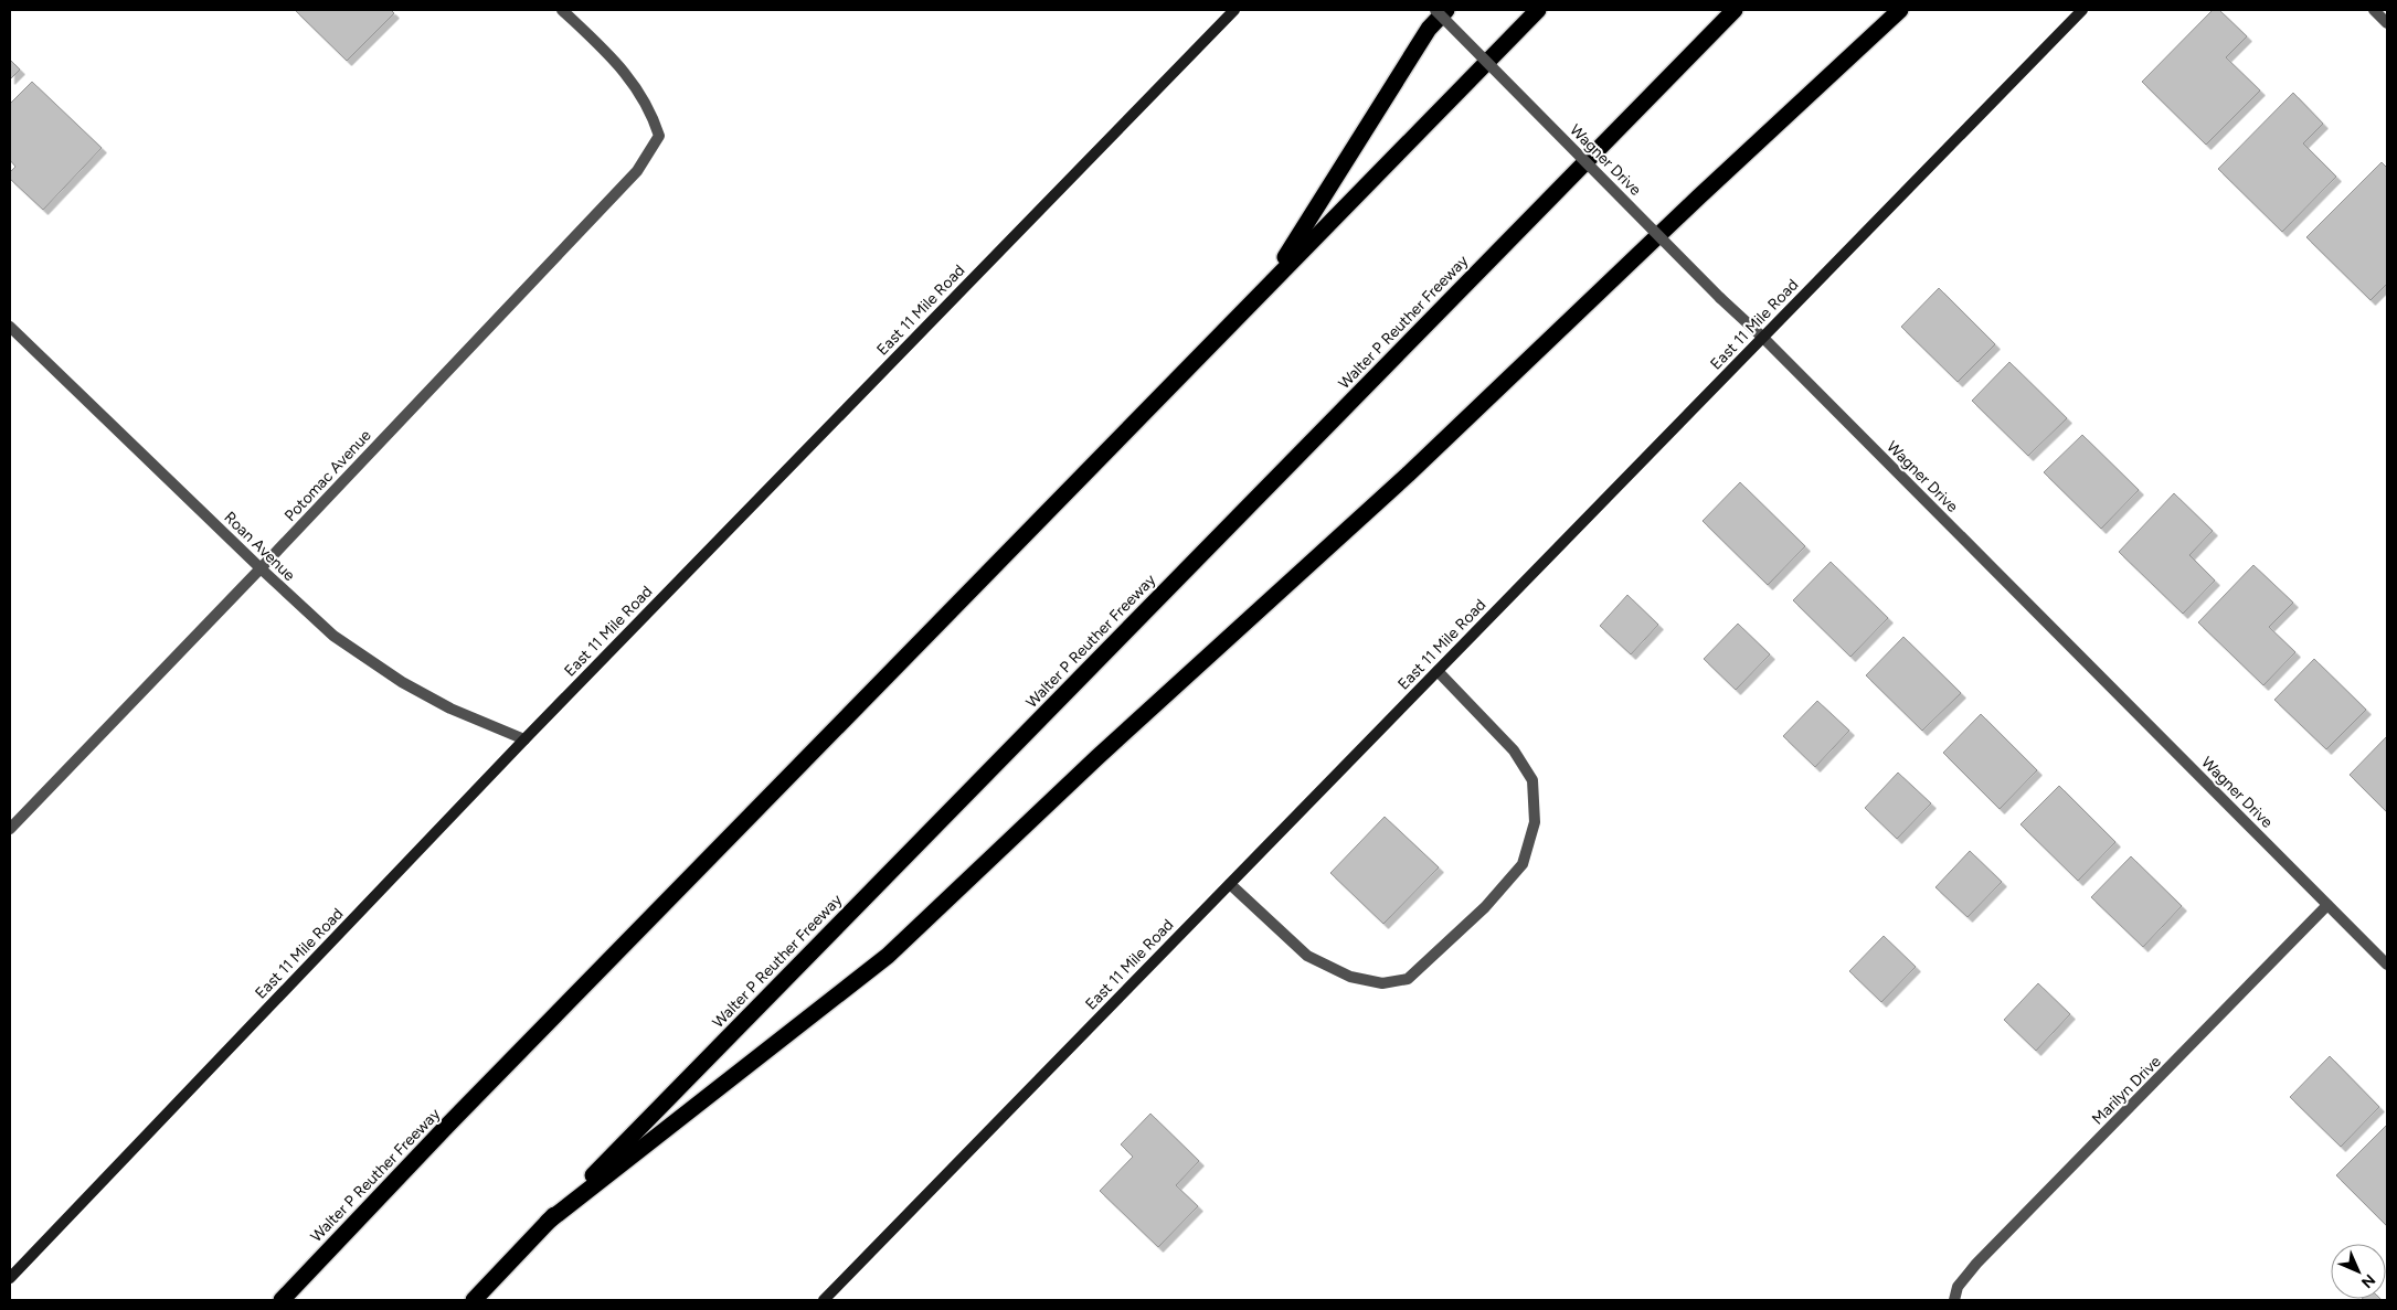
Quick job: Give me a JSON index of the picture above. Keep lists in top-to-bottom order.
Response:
{
  "streets": {
    "highway": ["Walter P Reuther Freeway"],
    "main road": ["East 11 Mile Road"],
    "street": [
      "Wagner Drive",
      "Potomac Avenue",
      "Roan Avenue",
      "Marilyn Drive"
    ]
  },
  "crossings": [
    ["Wagner Drive", "East 11 Mile Road"],
    ["Wagner Drive", "Marilyn Drive"],
    ["East 11 Mile Road", "Roan Avenue"],
    ["Potomac Avenue", "Roan Avenue"]
  ],
  "north": "bottom right"
}
